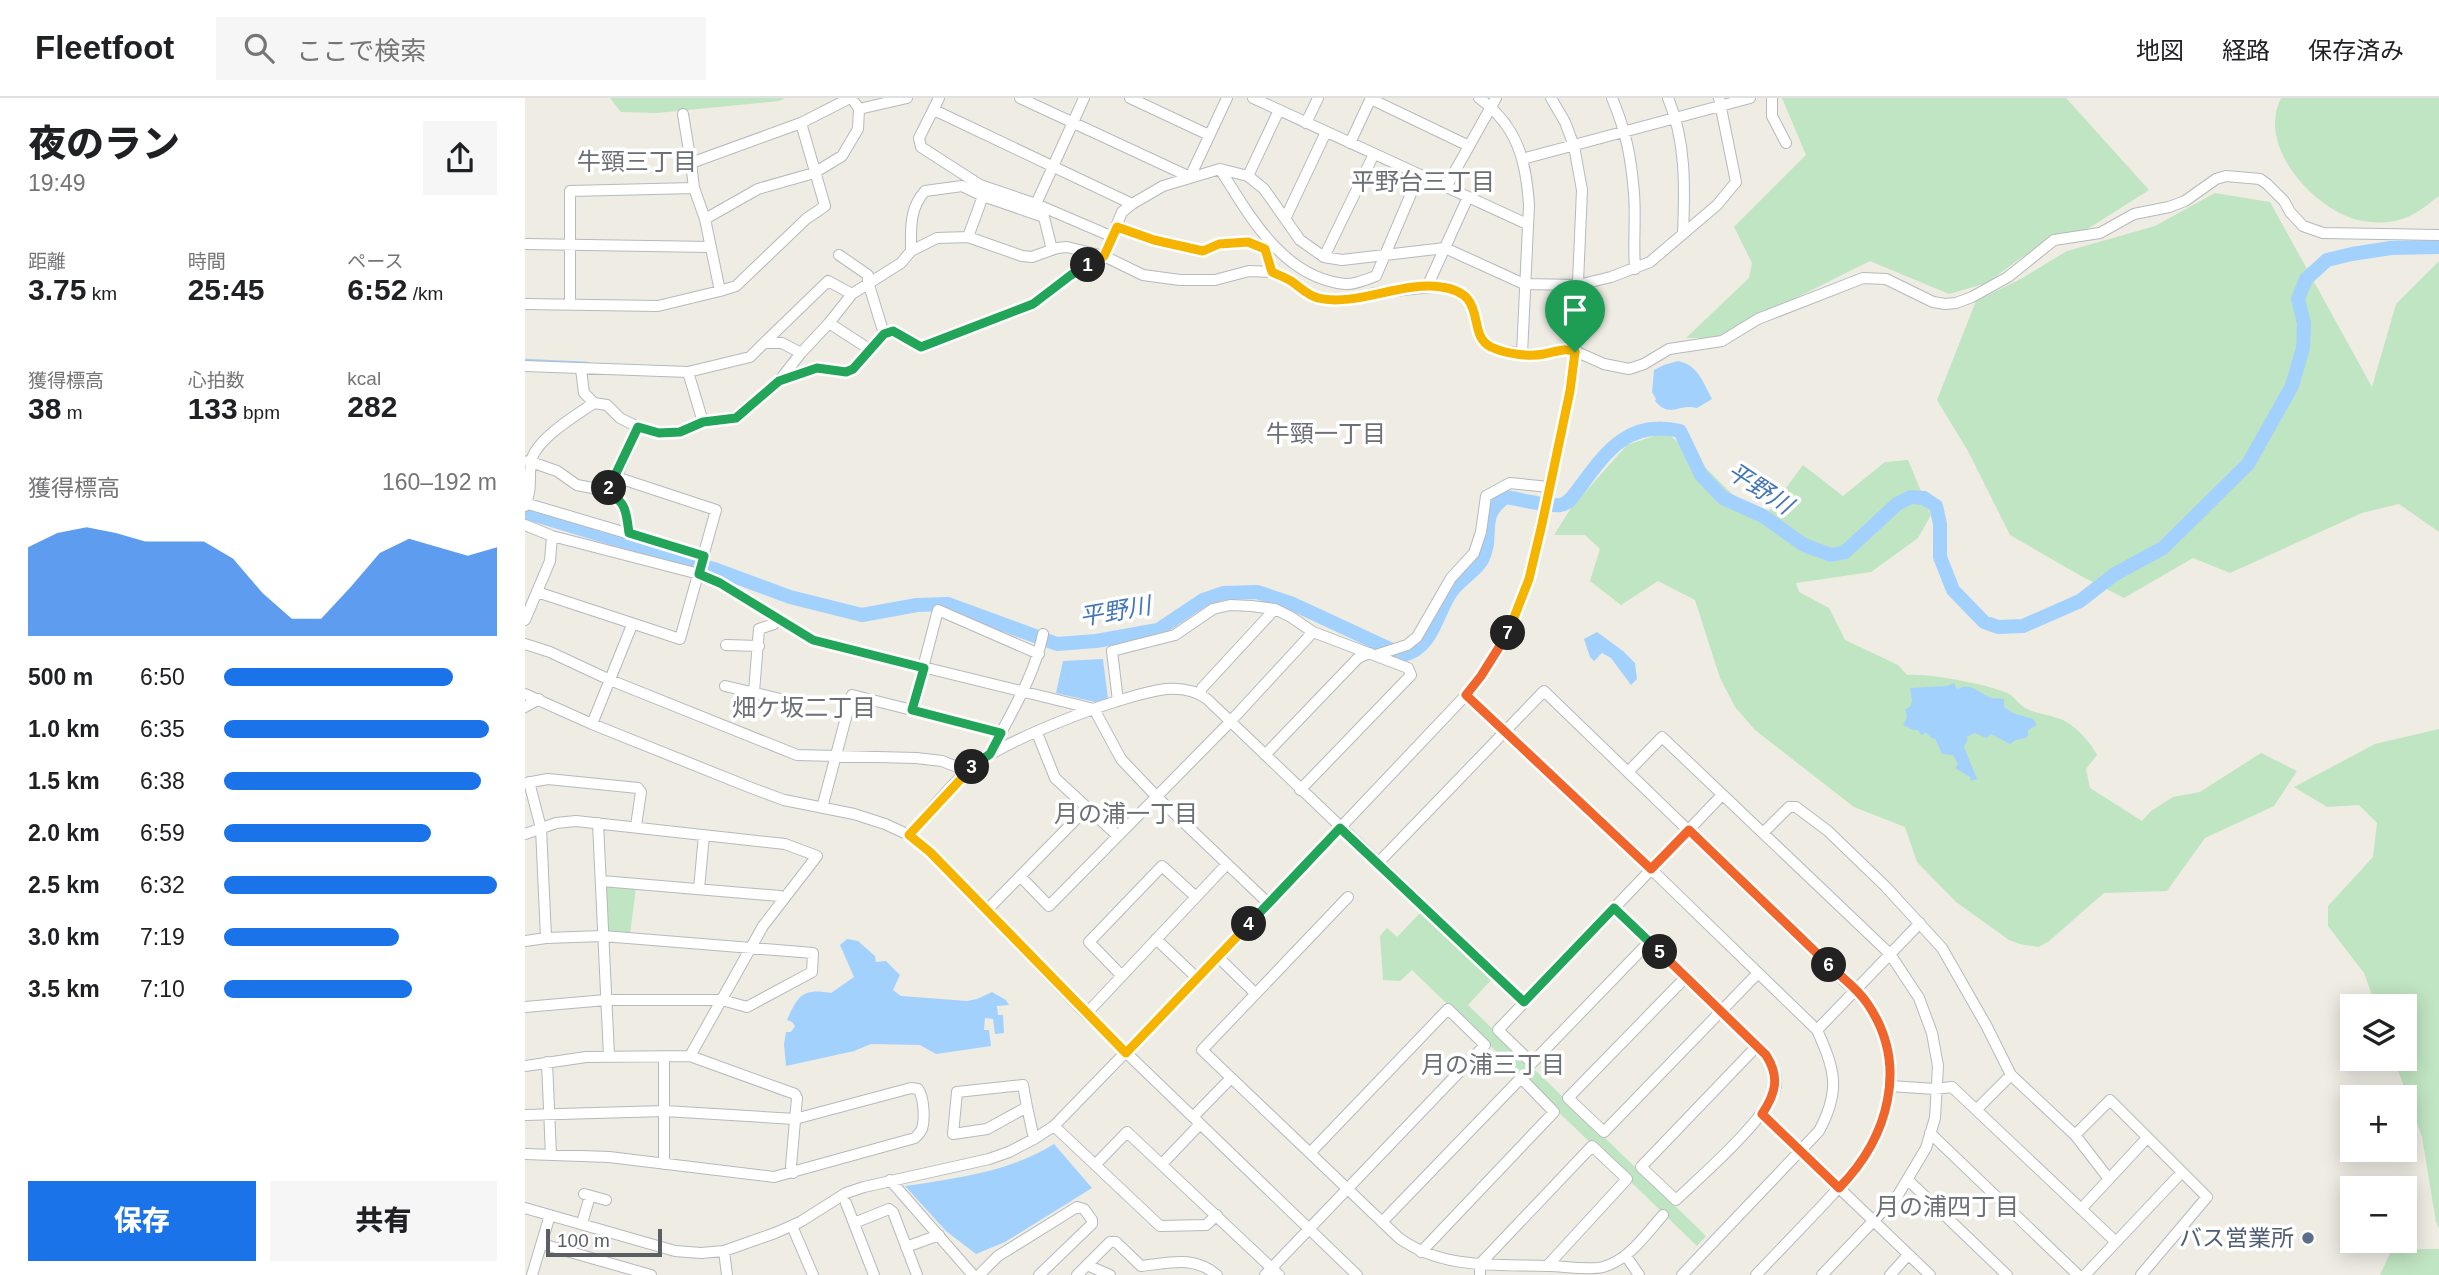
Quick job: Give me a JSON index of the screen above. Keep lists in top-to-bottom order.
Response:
{
  "districts": [
    "牛頸三丁目",
    "平野台三丁目",
    "牛頸一丁目",
    "畑ケ坂二丁目",
    "月の浦一丁目",
    "月の浦三丁目",
    "月の浦四丁目"
  ],
  "water": ["平野川"],
  "places": ["バス営業所"],
  "scale_bar": "100 m",
  "page": {
    "header": "Fleetfoot",
    "search": "ここで検索",
    "nav": ["地図", "経路", "保存済み"],
    "heading": ["夜のラン", "19:49"],
    "stats": [
      ["距離", "3.75 km"],
      ["時間", "25:45"],
      ["ペース", "6:52 /km"],
      ["獲得標高", "38 m"],
      ["心拍数", "133 bpm"],
      ["kcal", "282"]
    ],
    "pins": [
      "1",
      "2",
      "7",
      "3",
      "4",
      "5",
      "6"
    ],
    "chart": ["獲得標高", "160–192 m"],
    "list": [
      {
        "name": "500 m",
        "note": "6:50"
      },
      {
        "name": "1.0 km",
        "note": "6:35"
      },
      {
        "name": "1.5 km",
        "note": "6:38"
      },
      {
        "name": "2.0 km",
        "note": "6:59"
      },
      {
        "name": "2.5 km",
        "note": "6:32"
      },
      {
        "name": "3.0 km",
        "note": "7:19"
      },
      {
        "name": "3.5 km",
        "note": "7:10"
      }
    ],
    "map_buttons": ["+", "−"],
    "buttons": ["保存", "共有"],
    "scale": "100 m"
  }
}
